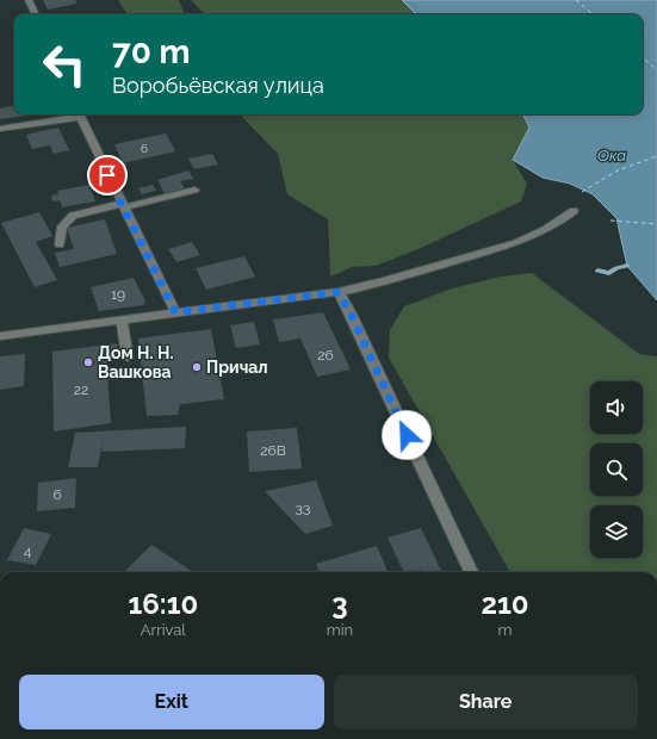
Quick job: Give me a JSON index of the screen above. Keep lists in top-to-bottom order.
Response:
{
  "water": ["Ока"],
  "places": ["Дом Н. Н. Вашкова", "Причал"],
  "house_numbers": [
    "6",
    "19",
    "26",
    "22",
    "26В",
    "6",
    "33",
    "4"
  ],
  "page": {
    "turn": ["70 m", "Воробьёвская улица"],
    "eta": [
      "16:10",
      "Arrival",
      "3",
      "min",
      "210",
      "m"
    ],
    "buttons": ["Exit", "Share"]
  }
}
